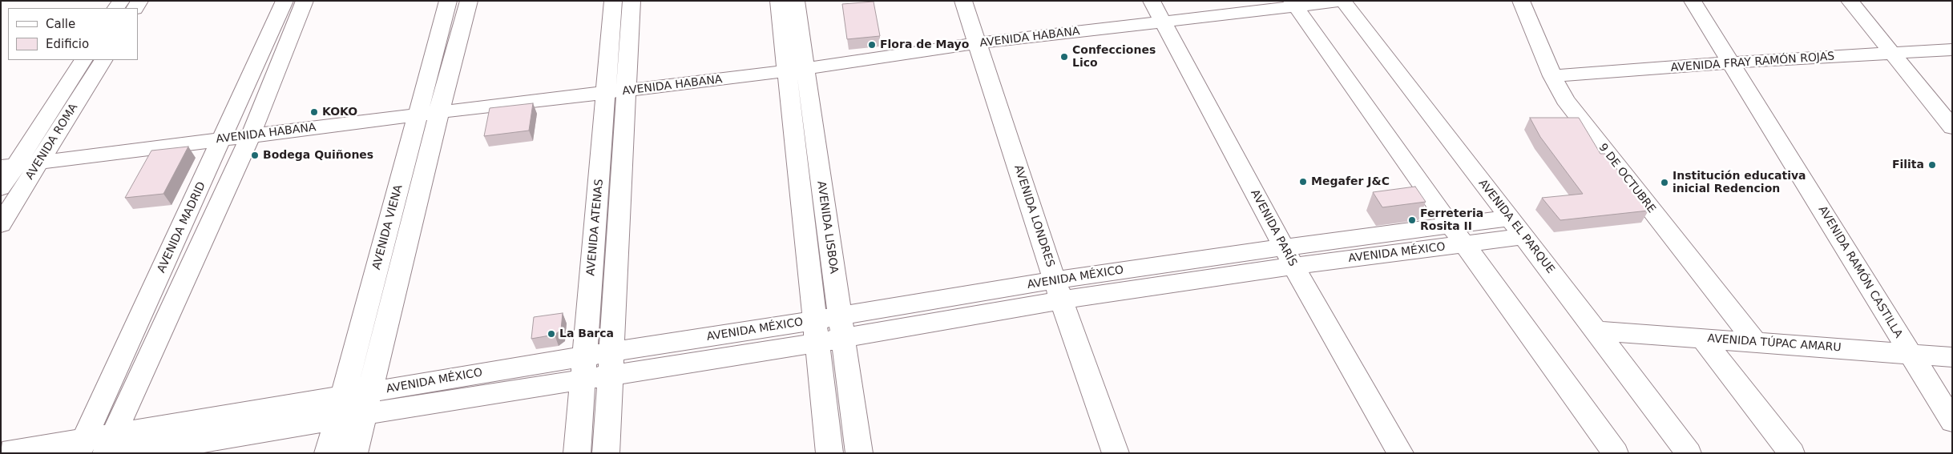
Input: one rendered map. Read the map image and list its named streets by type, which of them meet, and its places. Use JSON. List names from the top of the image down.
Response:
{
  "streets": {
    "street": [
      "AVENIDA HABANA",
      "AVENIDA FRAY RAMÓN ROJAS",
      "AVENIDA ROMA",
      "9 DE OCTUBRE",
      "AVENIDA LONDRES",
      "AVENIDA EL PARQUE",
      "AVENIDA MADRID",
      "AVENIDA VIENA",
      "AVENIDA ATENAS",
      "AVENIDA LISBOA",
      "AVENIDA PARÍS",
      "AVENIDA MÉXICO",
      "AVENIDA RAMÓN CASTILLA",
      "AVENIDA TÚPAC AMARU"
    ]
  },
  "crossings": [
    ["AVENIDA HABANA", "AVENIDA ROMA"],
    ["AVENIDA HABANA", "AVENIDA LONDRES"],
    ["AVENIDA HABANA", "AVENIDA EL PARQUE"],
    ["AVENIDA HABANA", "AVENIDA MADRID"],
    ["AVENIDA HABANA", "AVENIDA VIENA"],
    ["AVENIDA HABANA", "AVENIDA ATENAS"],
    ["AVENIDA HABANA", "AVENIDA LISBOA"],
    ["AVENIDA HABANA", "AVENIDA PARÍS"],
    ["AVENIDA FRAY RAMÓN ROJAS", "9 DE OCTUBRE"],
    ["AVENIDA FRAY RAMÓN ROJAS", "AVENIDA RAMÓN CASTILLA"],
    ["9 DE OCTUBRE", "AVENIDA TÚPAC AMARU"],
    ["AVENIDA LONDRES", "AVENIDA MÉXICO"],
    ["AVENIDA EL PARQUE", "AVENIDA MÉXICO"],
    ["AVENIDA EL PARQUE", "AVENIDA TÚPAC AMARU"],
    ["AVENIDA MADRID", "AVENIDA MÉXICO"],
    ["AVENIDA VIENA", "AVENIDA MÉXICO"],
    ["AVENIDA ATENAS", "AVENIDA MÉXICO"],
    ["AVENIDA LISBOA", "AVENIDA MÉXICO"],
    ["AVENIDA PARÍS", "AVENIDA MÉXICO"],
    ["AVENIDA RAMÓN CASTILLA", "AVENIDA TÚPAC AMARU"]
  ],
  "places": [
    "Flora de Mayo",
    "Confecciones Lico",
    "KOKO",
    "Bodega Quiñones",
    "Filita",
    "Megafer J&C",
    "Institución educativa inicial Redencion",
    "Ferreteria Rosita II",
    "La Barca"
  ],
  "legend": ["Calle", "Edificio"]
}
